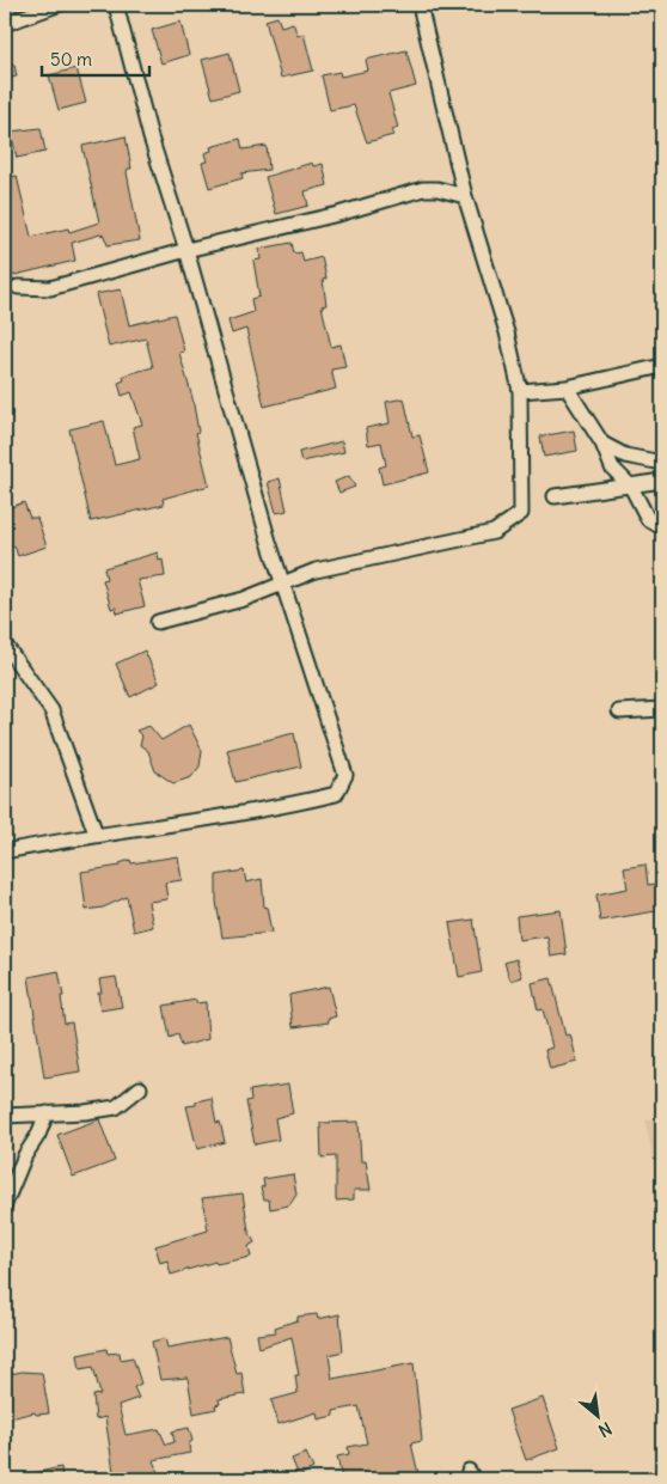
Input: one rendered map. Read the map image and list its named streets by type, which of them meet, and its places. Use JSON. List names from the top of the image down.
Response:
{
  "scale_bar": "50 m",
  "north": "bottom right"
}
